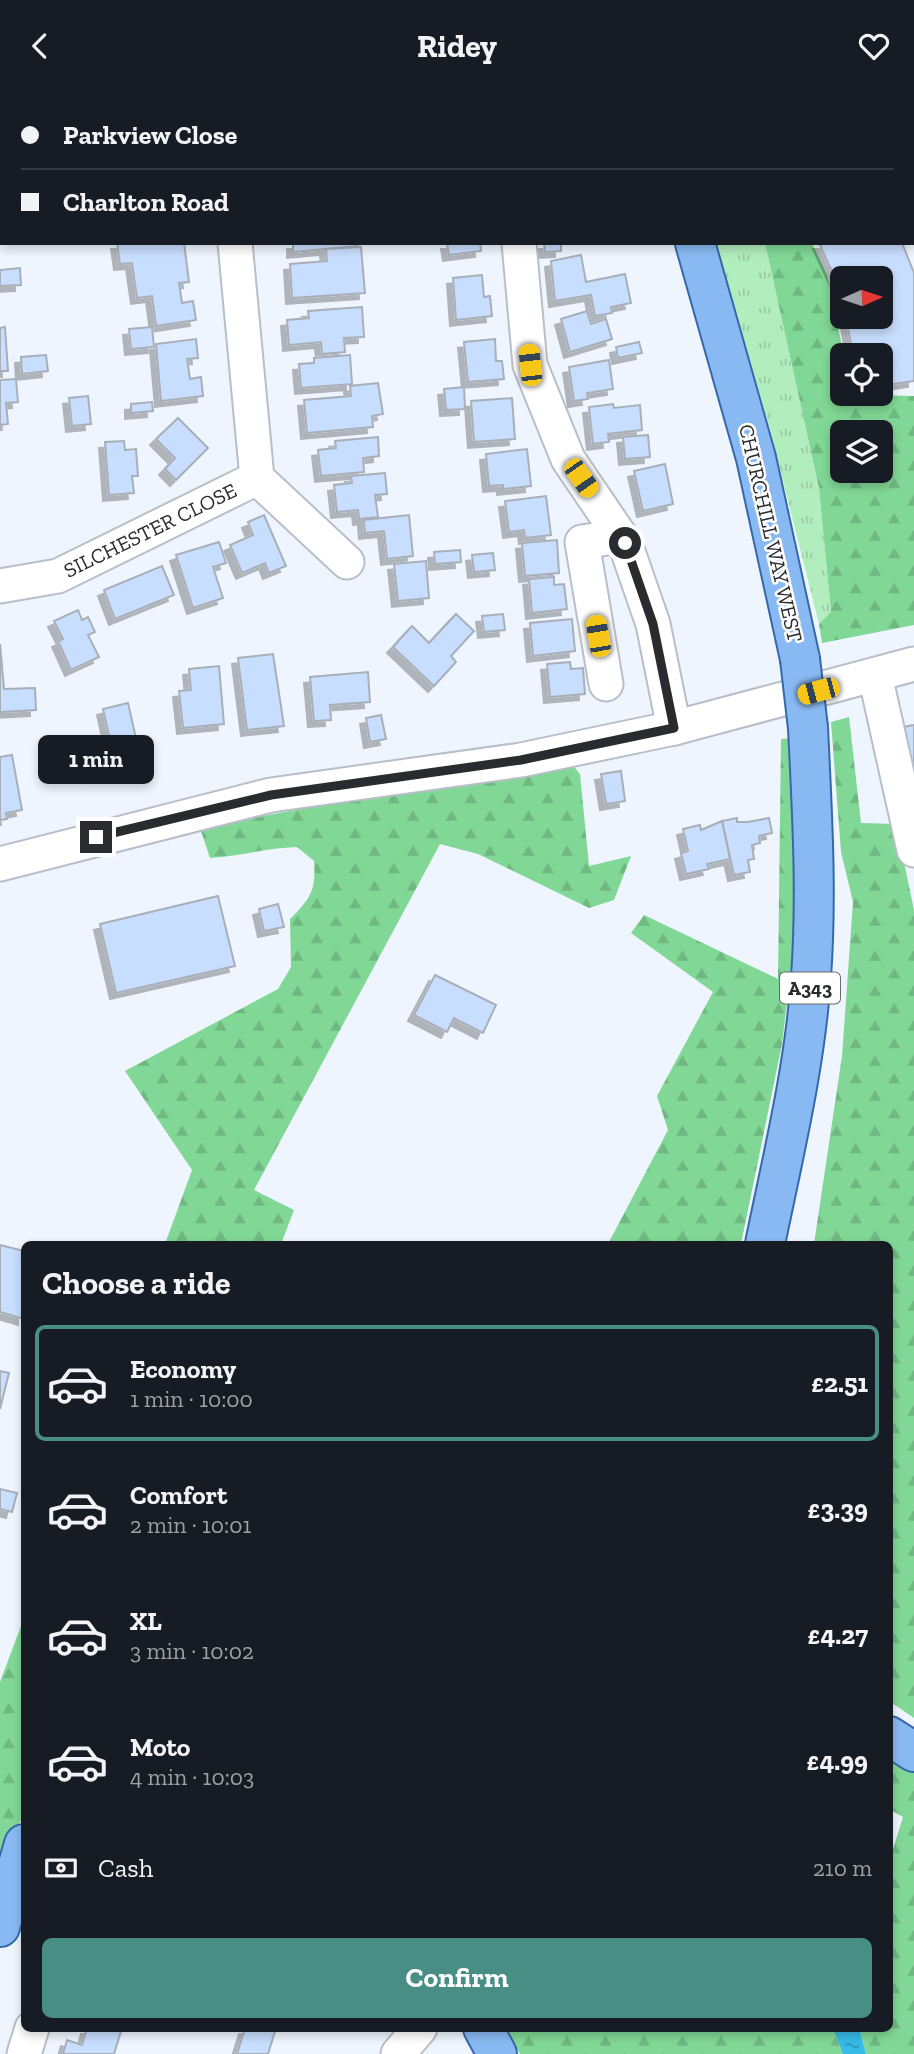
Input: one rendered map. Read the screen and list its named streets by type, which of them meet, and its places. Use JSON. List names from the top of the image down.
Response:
{
  "streets": {
    "main road": ["CHURCHILL WAY WEST", "A343"],
    "street": ["SILCHESTER CLOSE"]
  },
  "north": "right",
  "page": {
    "header": "Ridey",
    "banner": ["Parkview Close", "Charlton Road"],
    "bubble": "1 min",
    "heading": "Choose a ride",
    "list": [
      {
        "name": "Economy",
        "note": "1 min · 10:00",
        "value": "£2.51"
      },
      {
        "name": "Comfort",
        "note": "2 min · 10:01",
        "value": "£3.39"
      },
      {
        "name": "XL",
        "note": "3 min · 10:02",
        "value": "£4.27"
      },
      {
        "name": "Moto",
        "note": "4 min · 10:03",
        "value": "£4.99"
      }
    ],
    "pay": ["Cash", "210 m"],
    "buttons": "Confirm"
  }
}
